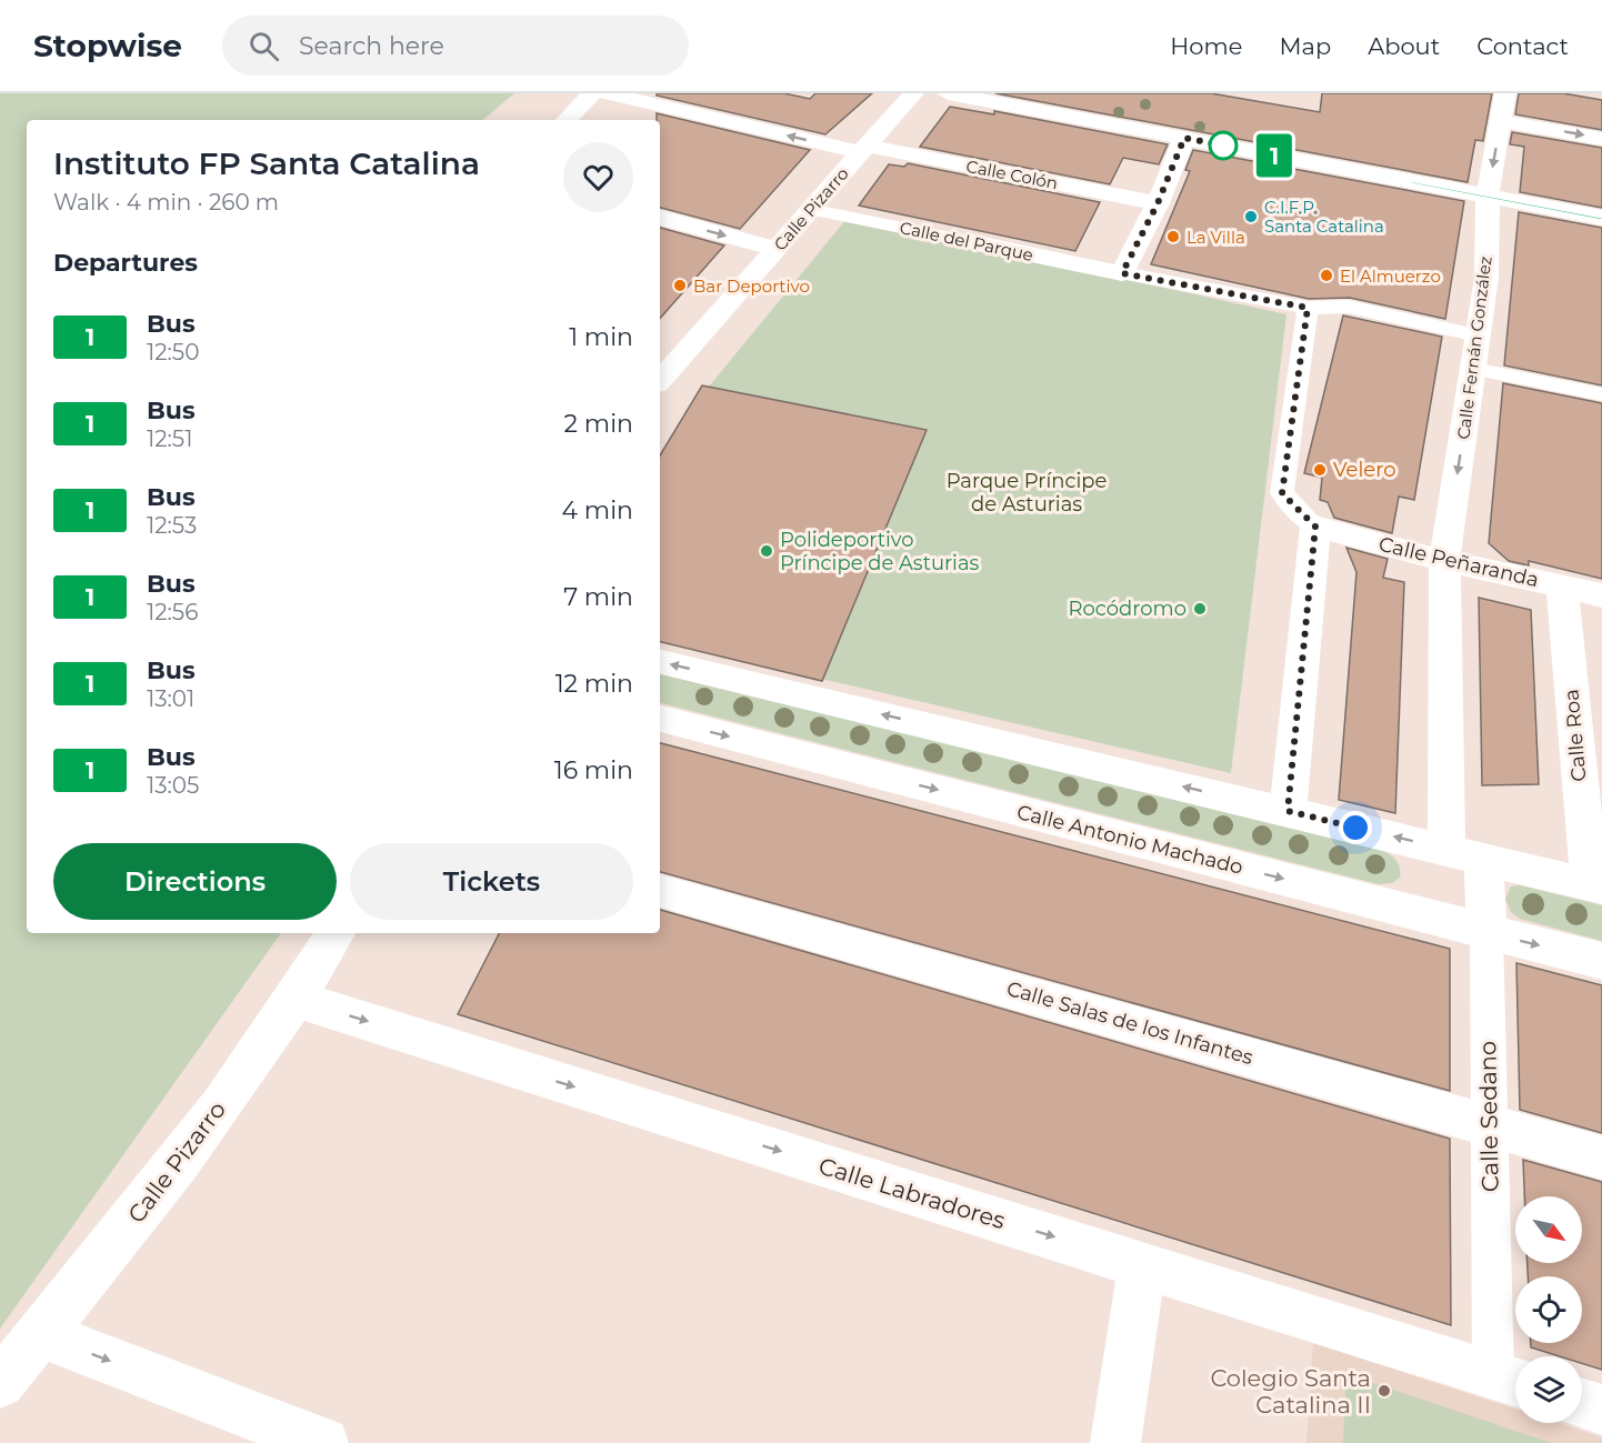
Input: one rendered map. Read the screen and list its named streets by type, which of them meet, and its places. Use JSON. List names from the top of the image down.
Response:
{
  "streets": {
    "street": [
      "Calle Colón",
      "Calle Pizarro",
      "Calle del Parque",
      "Calle Fernán González",
      "Calle Peñaranda",
      "Calle Roa",
      "Calle Antonio Machado",
      "Calle Salas de los Infantes",
      "Calle Sedano",
      "Calle Labradores"
    ]
  },
  "crossings": [
    ["Calle Colón", "Calle Pizarro"],
    ["Calle Pizarro", "Calle del Parque"],
    ["Calle Pizarro", "Calle Labradores"],
    ["Calle Fernán González", "Calle Peñaranda"],
    ["Calle Fernán González", "Calle Sedano"],
    ["Calle Peñaranda", "Calle Roa"],
    ["Calle Peñaranda", "Calle Sedano"],
    ["Calle Antonio Machado", "Calle Sedano"],
    ["Calle Salas de los Infantes", "Calle Sedano"],
    ["Calle Sedano", "Calle Labradores"]
  ],
  "one_way": ["Calle Labradores"],
  "parks": ["Parque Príncipe de Asturias"],
  "places": [
    "C.I.F.P. Santa Catalina",
    "La Villa",
    "El Almuerzo",
    "Bar Deportivo",
    "Velero",
    "Polideportivo Príncipe de Asturias",
    "Rocódromo",
    "Colegio Santa Catalina II"
  ],
  "lines": ["bus line 1"],
  "north": "bottom right",
  "page": {
    "header": "Stopwise",
    "search": "Search here",
    "nav": [
      "Home",
      "Map",
      "About",
      "Contact"
    ],
    "on_map": "1",
    "heading": [
      ["Instituto FP Santa Catalina", "Walk · 4 min · 260 m"],
      "Departures"
    ],
    "list": [
      {
        "mark": "1",
        "name": "Bus",
        "note": "12:50",
        "value": "1 min"
      },
      {
        "mark": "1",
        "name": "Bus",
        "note": "12:51",
        "value": "2 min"
      },
      {
        "mark": "1",
        "name": "Bus",
        "note": "12:53",
        "value": "4 min"
      },
      {
        "mark": "1",
        "name": "Bus",
        "note": "12:56",
        "value": "7 min"
      },
      {
        "mark": "1",
        "name": "Bus",
        "note": "13:01",
        "value": "12 min"
      },
      {
        "mark": "1",
        "name": "Bus",
        "note": "13:05",
        "value": "16 min"
      }
    ],
    "buttons": ["Directions", "Tickets"]
  }
}
